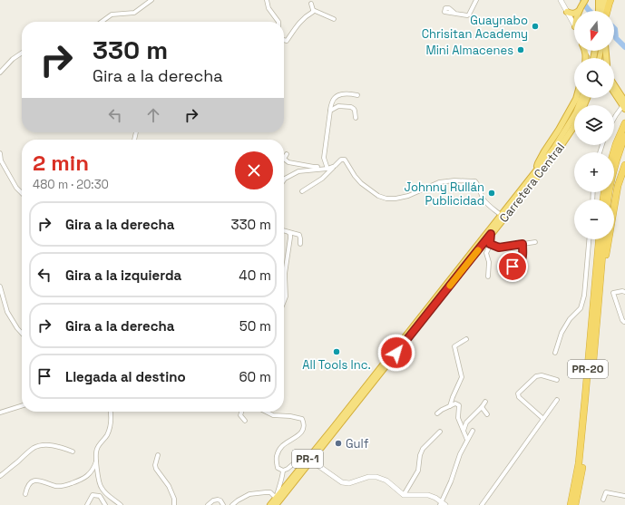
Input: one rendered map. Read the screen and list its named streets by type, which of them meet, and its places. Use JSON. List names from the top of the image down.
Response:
{
  "streets": {
    "highway": ["Carretera Central", "PR-20", "PR-1"]
  },
  "places": [
    "Guaynabo Chrisitan Academy",
    "Mini Almacenes",
    "Johnny Rullán Publicidad",
    "All Tools Inc.",
    "Gulf"
  ],
  "north": "bottom",
  "page": {
    "map_buttons": ["+", "−"],
    "turn": ["330 m", "Gira a la derecha"],
    "heading": ["2 min", "480 m · 20:30"],
    "list": [
      {
        "name": "Gira a la derecha",
        "value": "330 m"
      },
      {
        "name": "Gira a la izquierda",
        "value": "40 m"
      },
      {
        "name": "Gira a la derecha",
        "value": "50 m"
      },
      {
        "name": "Llegada al destino",
        "value": "60 m"
      }
    ]
  }
}
